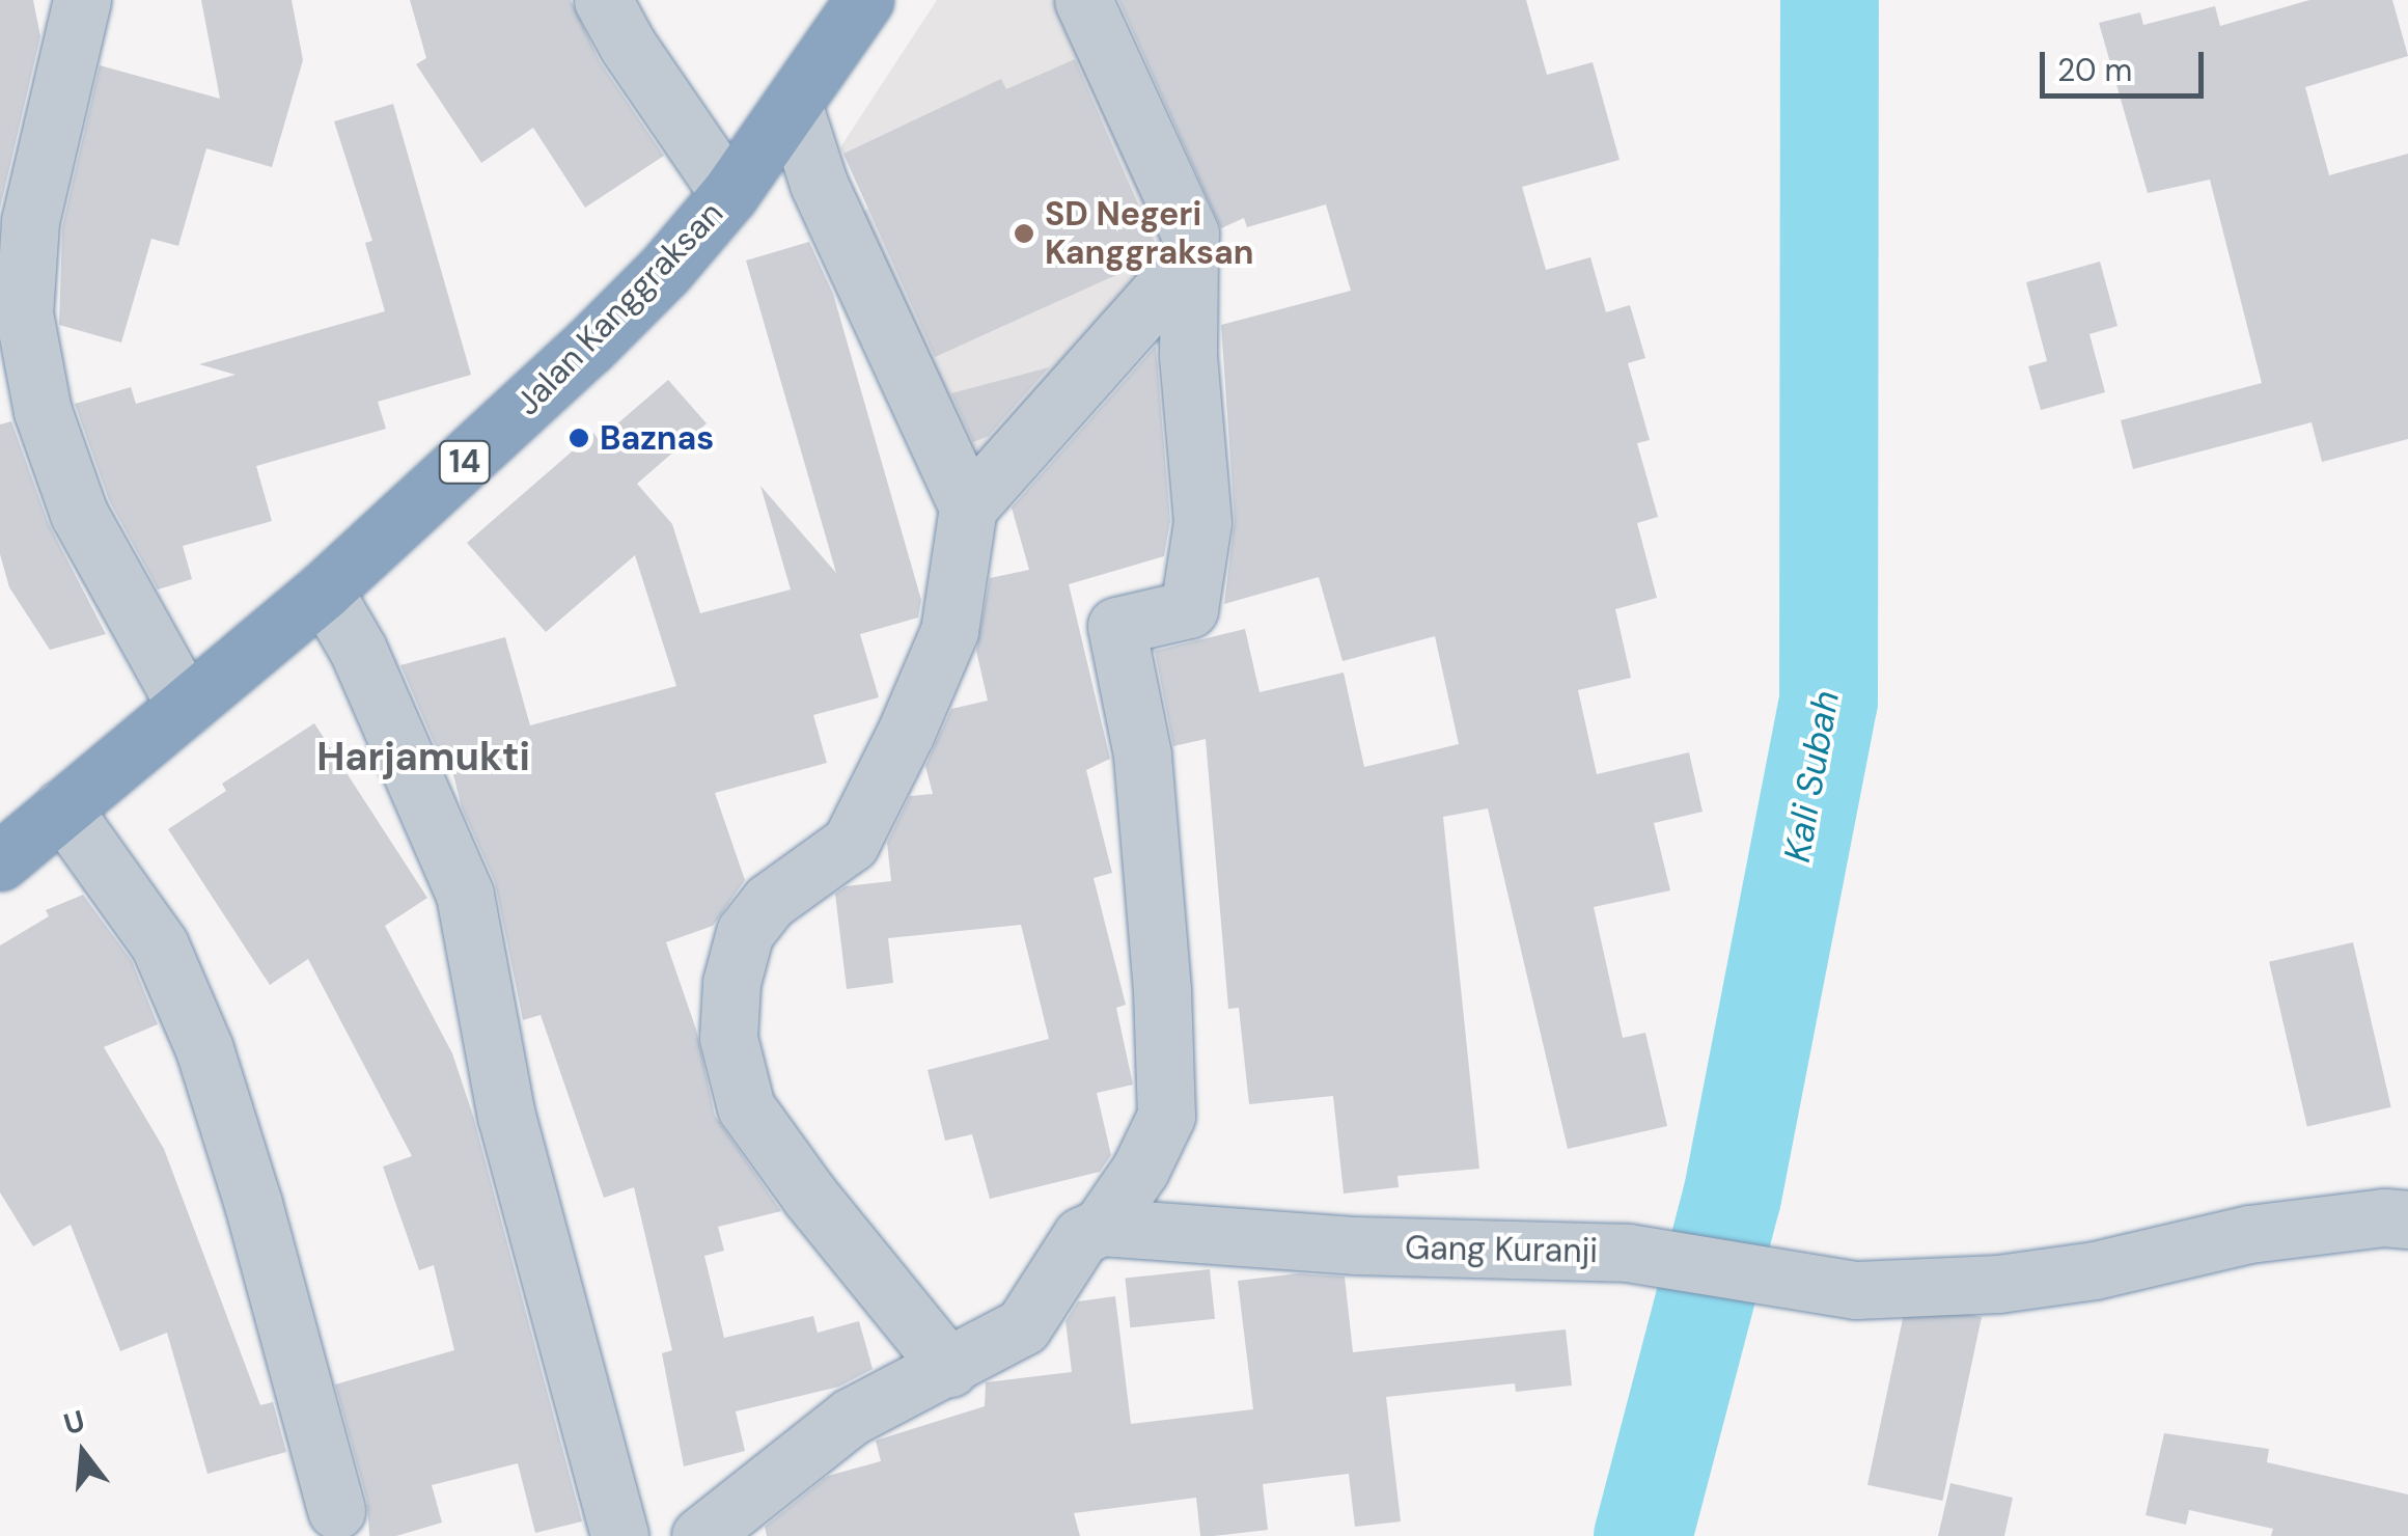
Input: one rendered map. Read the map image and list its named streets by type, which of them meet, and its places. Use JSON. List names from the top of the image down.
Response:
{
  "streets": {
    "highway": ["Jalan Kanggraksan", "14"],
    "street": ["Gang Kuranji"]
  },
  "districts": ["Harjamukti"],
  "water": ["Kali Subah"],
  "places": ["SD Negeri Kanggraksan", "Baznas"],
  "scale_bar": "20 m",
  "north": "top"
}
